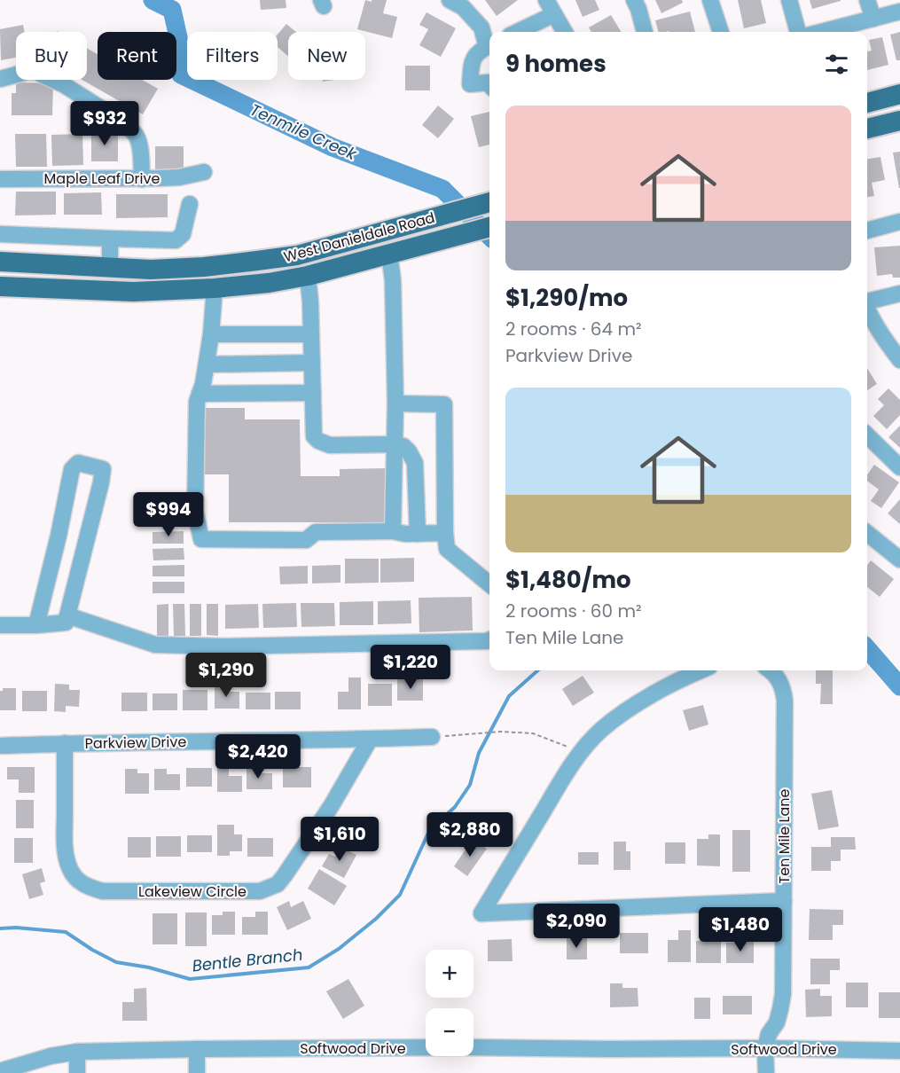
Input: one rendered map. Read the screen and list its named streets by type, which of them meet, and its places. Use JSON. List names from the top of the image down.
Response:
{
  "streets": {
    "main road": ["West Danieldale Road"],
    "street": [
      "Maple Leaf Drive",
      "Parkview Drive",
      "Ten Mile Lane",
      "Lakeview Circle",
      "Softwood Drive"
    ]
  },
  "crossings": [
    ["Parkview Drive", "Lakeview Circle"],
    ["Ten Mile Lane", "Softwood Drive"]
  ],
  "water": ["Tenmile Creek", "Bentle Branch"],
  "page": {
    "chip": [
      "Buy",
      "Rent",
      "Filters",
      "New"
    ],
    "heading": "9 homes",
    "list": [
      {
        "name": "$1,290/mo",
        "note": "2 rooms · 64 m² · Parkview Drive"
      },
      {
        "name": "$1,480/mo",
        "note": "2 rooms · 60 m² · Ten Mile Lane"
      }
    ],
    "price": [
      "$932",
      "$994",
      "$1,220",
      "$1,290",
      "$2,420",
      "$2,880",
      "$1,610",
      "$2,090",
      "$1,480"
    ],
    "map_buttons": ["+", "−"]
  }
}
